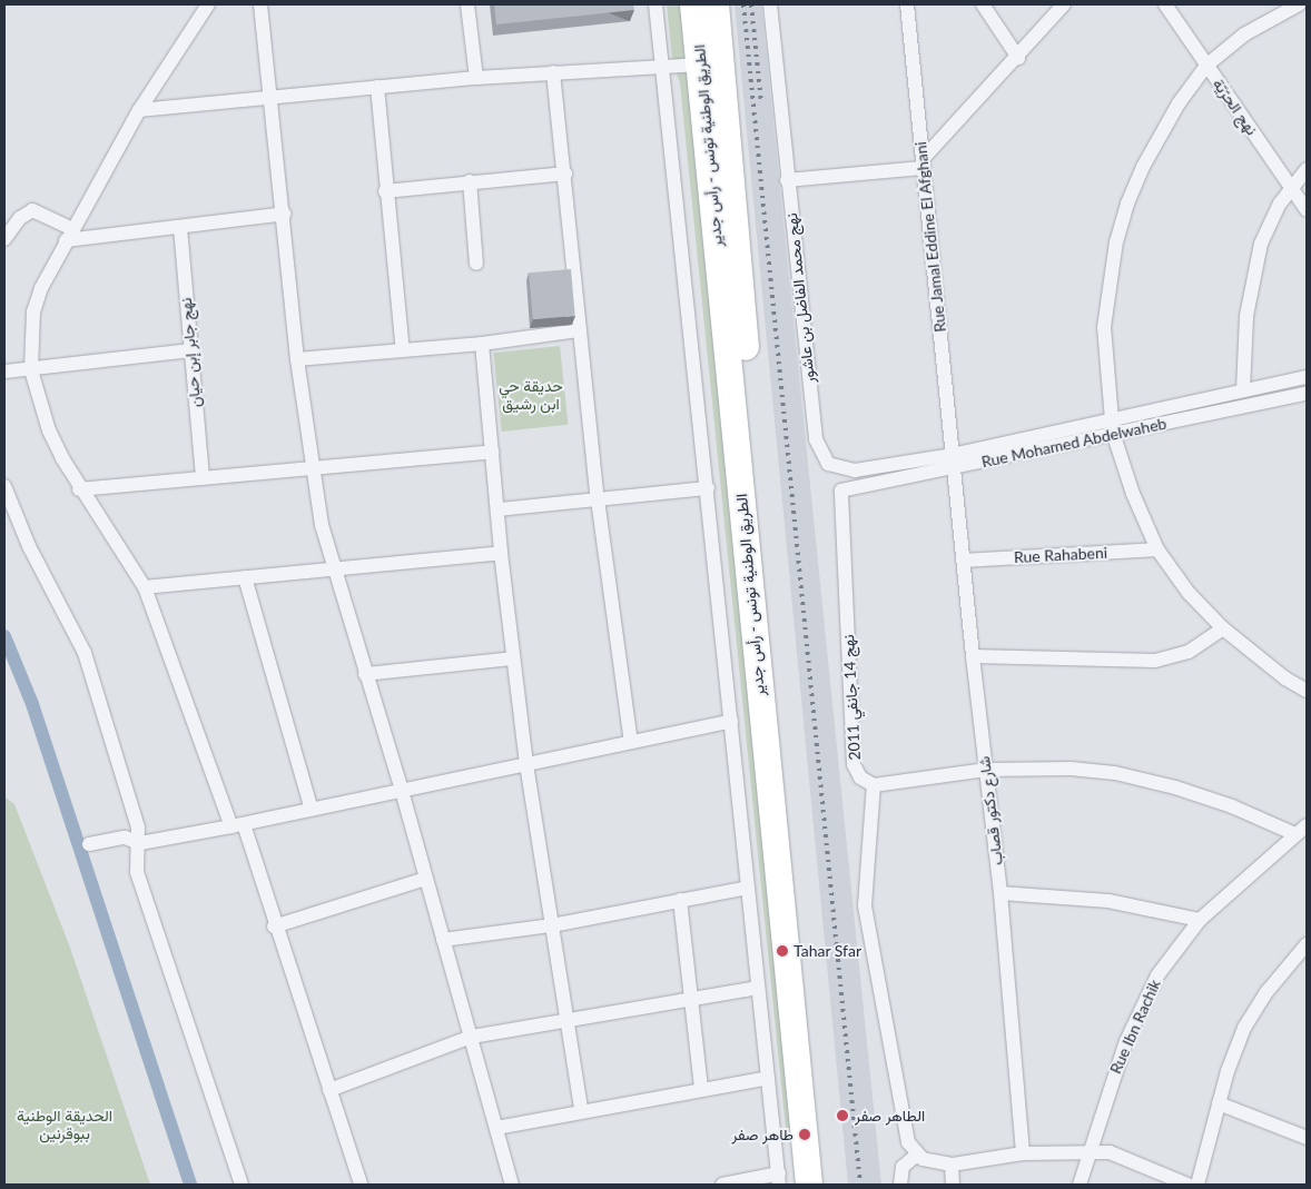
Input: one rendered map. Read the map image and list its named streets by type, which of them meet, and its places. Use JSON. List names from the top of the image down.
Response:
{
  "streets": {
    "highway": ["الطريق الوطنية تونس - رأس جدير"],
    "street": [
      "نهج الحرّيّة",
      "Rue Jamal Eddine El Afghani",
      "نهج محمد الفاضل بن عاشور",
      "نهج جابر إبن حيان",
      "Rue Mohamed Abdelwaheb",
      "Rue Rahabeni",
      "نهج 14 جانفي 2011",
      "شارع دكتور قصاب",
      "Rue Ibn Rachik"
    ]
  },
  "crossings": [
    ["Rue Jamal Eddine El Afghani", "نهج محمد الفاضل بن عاشور"],
    ["Rue Jamal Eddine El Afghani", "Rue Mohamed Abdelwaheb"],
    ["Rue Jamal Eddine El Afghani", "شارع دكتور قصاب"],
    ["نهج محمد الفاضل بن عاشور", "Rue Mohamed Abdelwaheb"],
    ["نهج محمد الفاضل بن عاشور", "شارع دكتور قصاب"],
    ["Rue Mohamed Abdelwaheb", "نهج 14 جانفي 2011"],
    ["Rue Mohamed Abdelwaheb", "شارع دكتور قصاب"],
    ["Rue Rahabeni", "شارع دكتور قصاب"]
  ],
  "parks": ["حديقة حي ابن رشيق", "الحديقة الوطنية ببوقرنين"],
  "places": ["Tahar Sfar", "الطاهر صفر", "طاهر صفر"]
}
